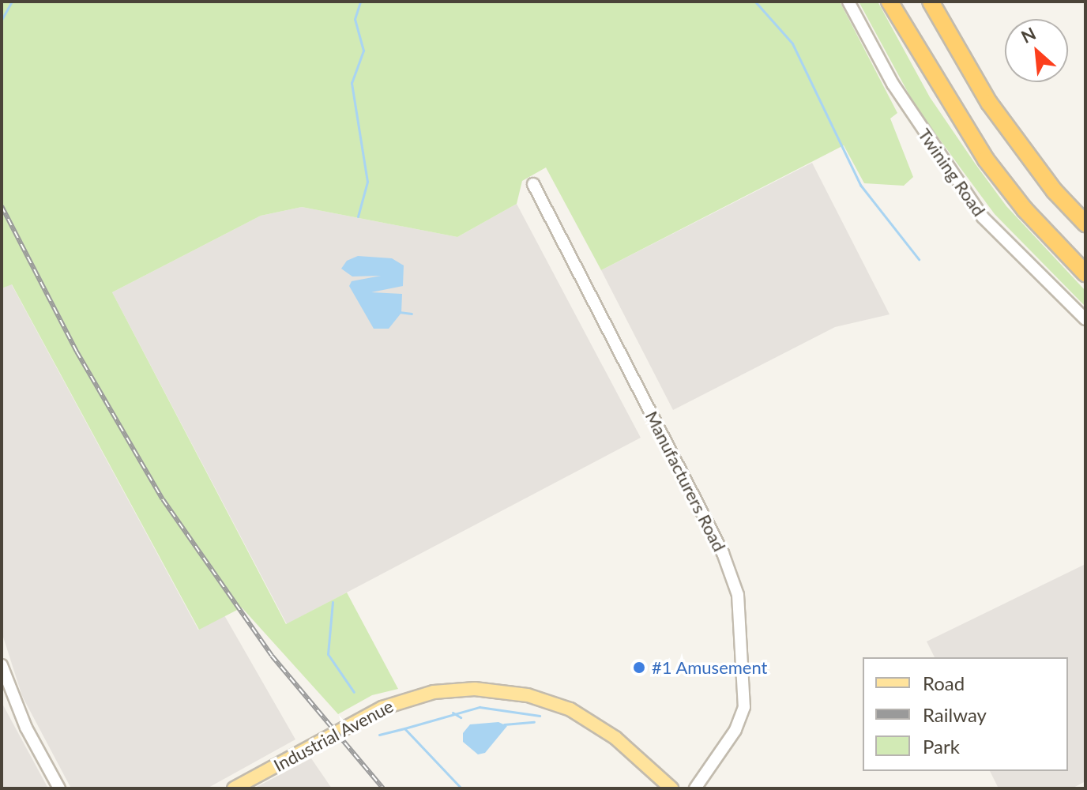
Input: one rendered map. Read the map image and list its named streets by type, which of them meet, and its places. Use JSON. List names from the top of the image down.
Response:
{
  "streets": {
    "main road": ["Industrial Avenue"],
    "street": ["Twining Road", "Manufacturers Road"]
  },
  "places": ["#1 Amusement"],
  "legend": ["Road", "Railway", "Park"],
  "north": "top left"
}
